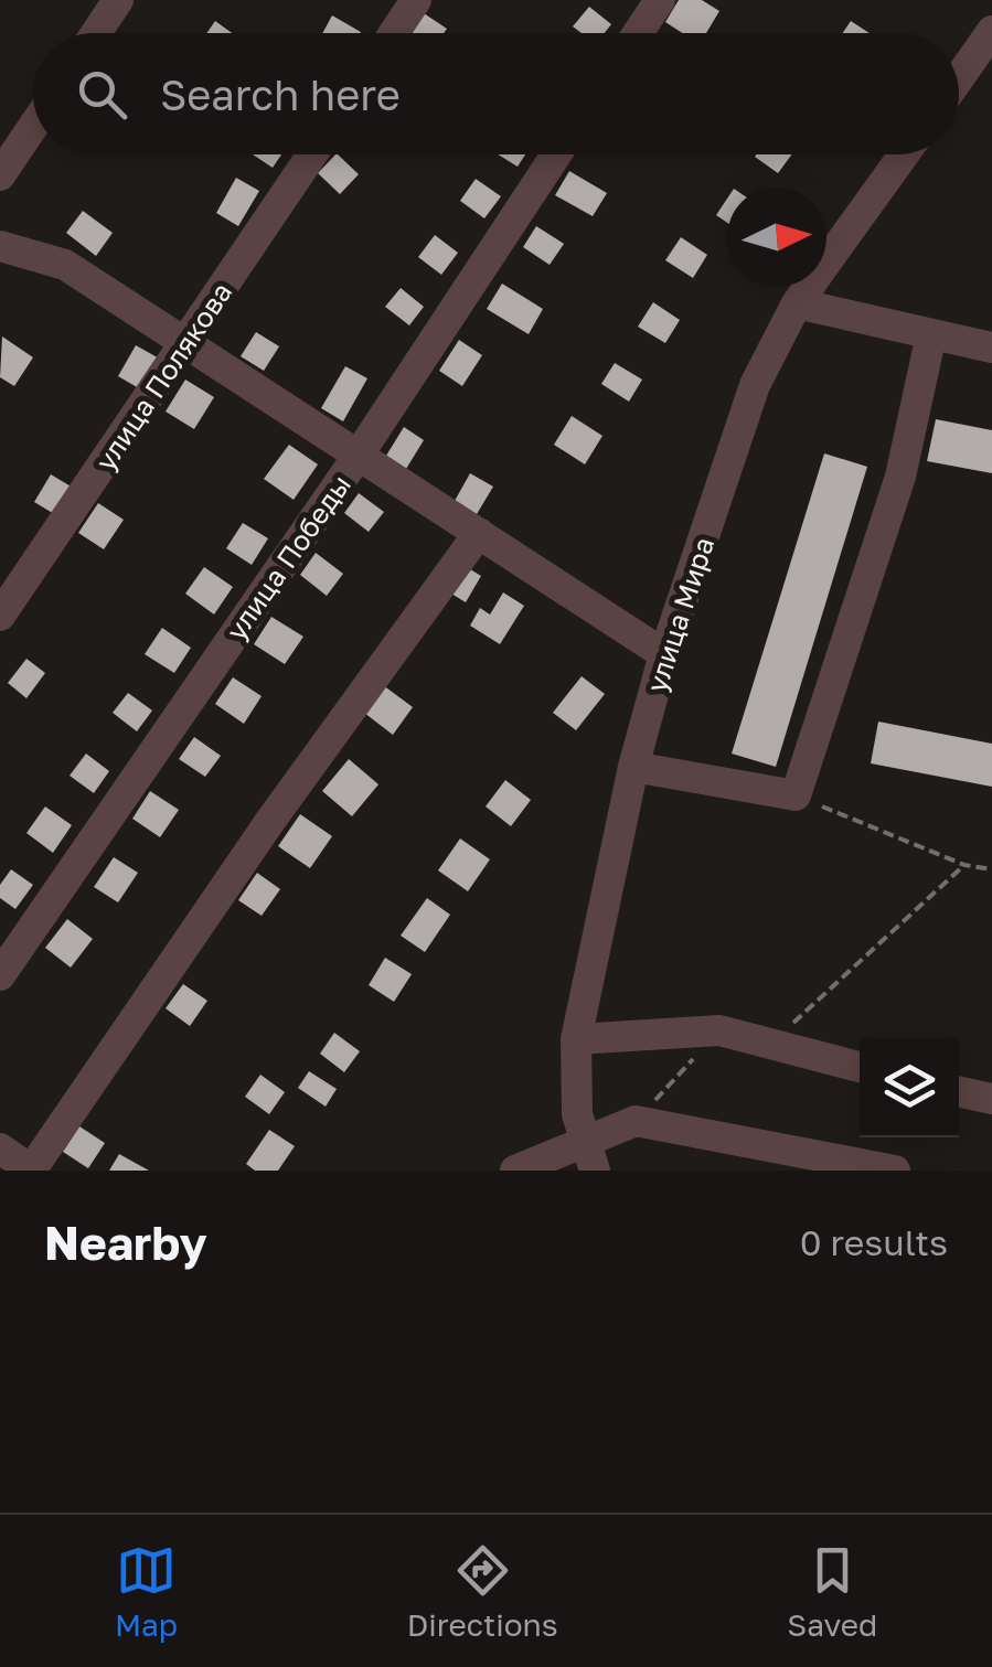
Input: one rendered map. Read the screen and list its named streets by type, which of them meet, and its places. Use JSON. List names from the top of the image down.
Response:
{
  "streets": {
    "street": ["улица Полякова", "улица Победы", "улица Мира"]
  },
  "north": "right",
  "page": {
    "search": "Search here",
    "heading": ["Nearby", "0 results"],
    "nav": ["Map", "Directions", "Saved"]
  }
}
